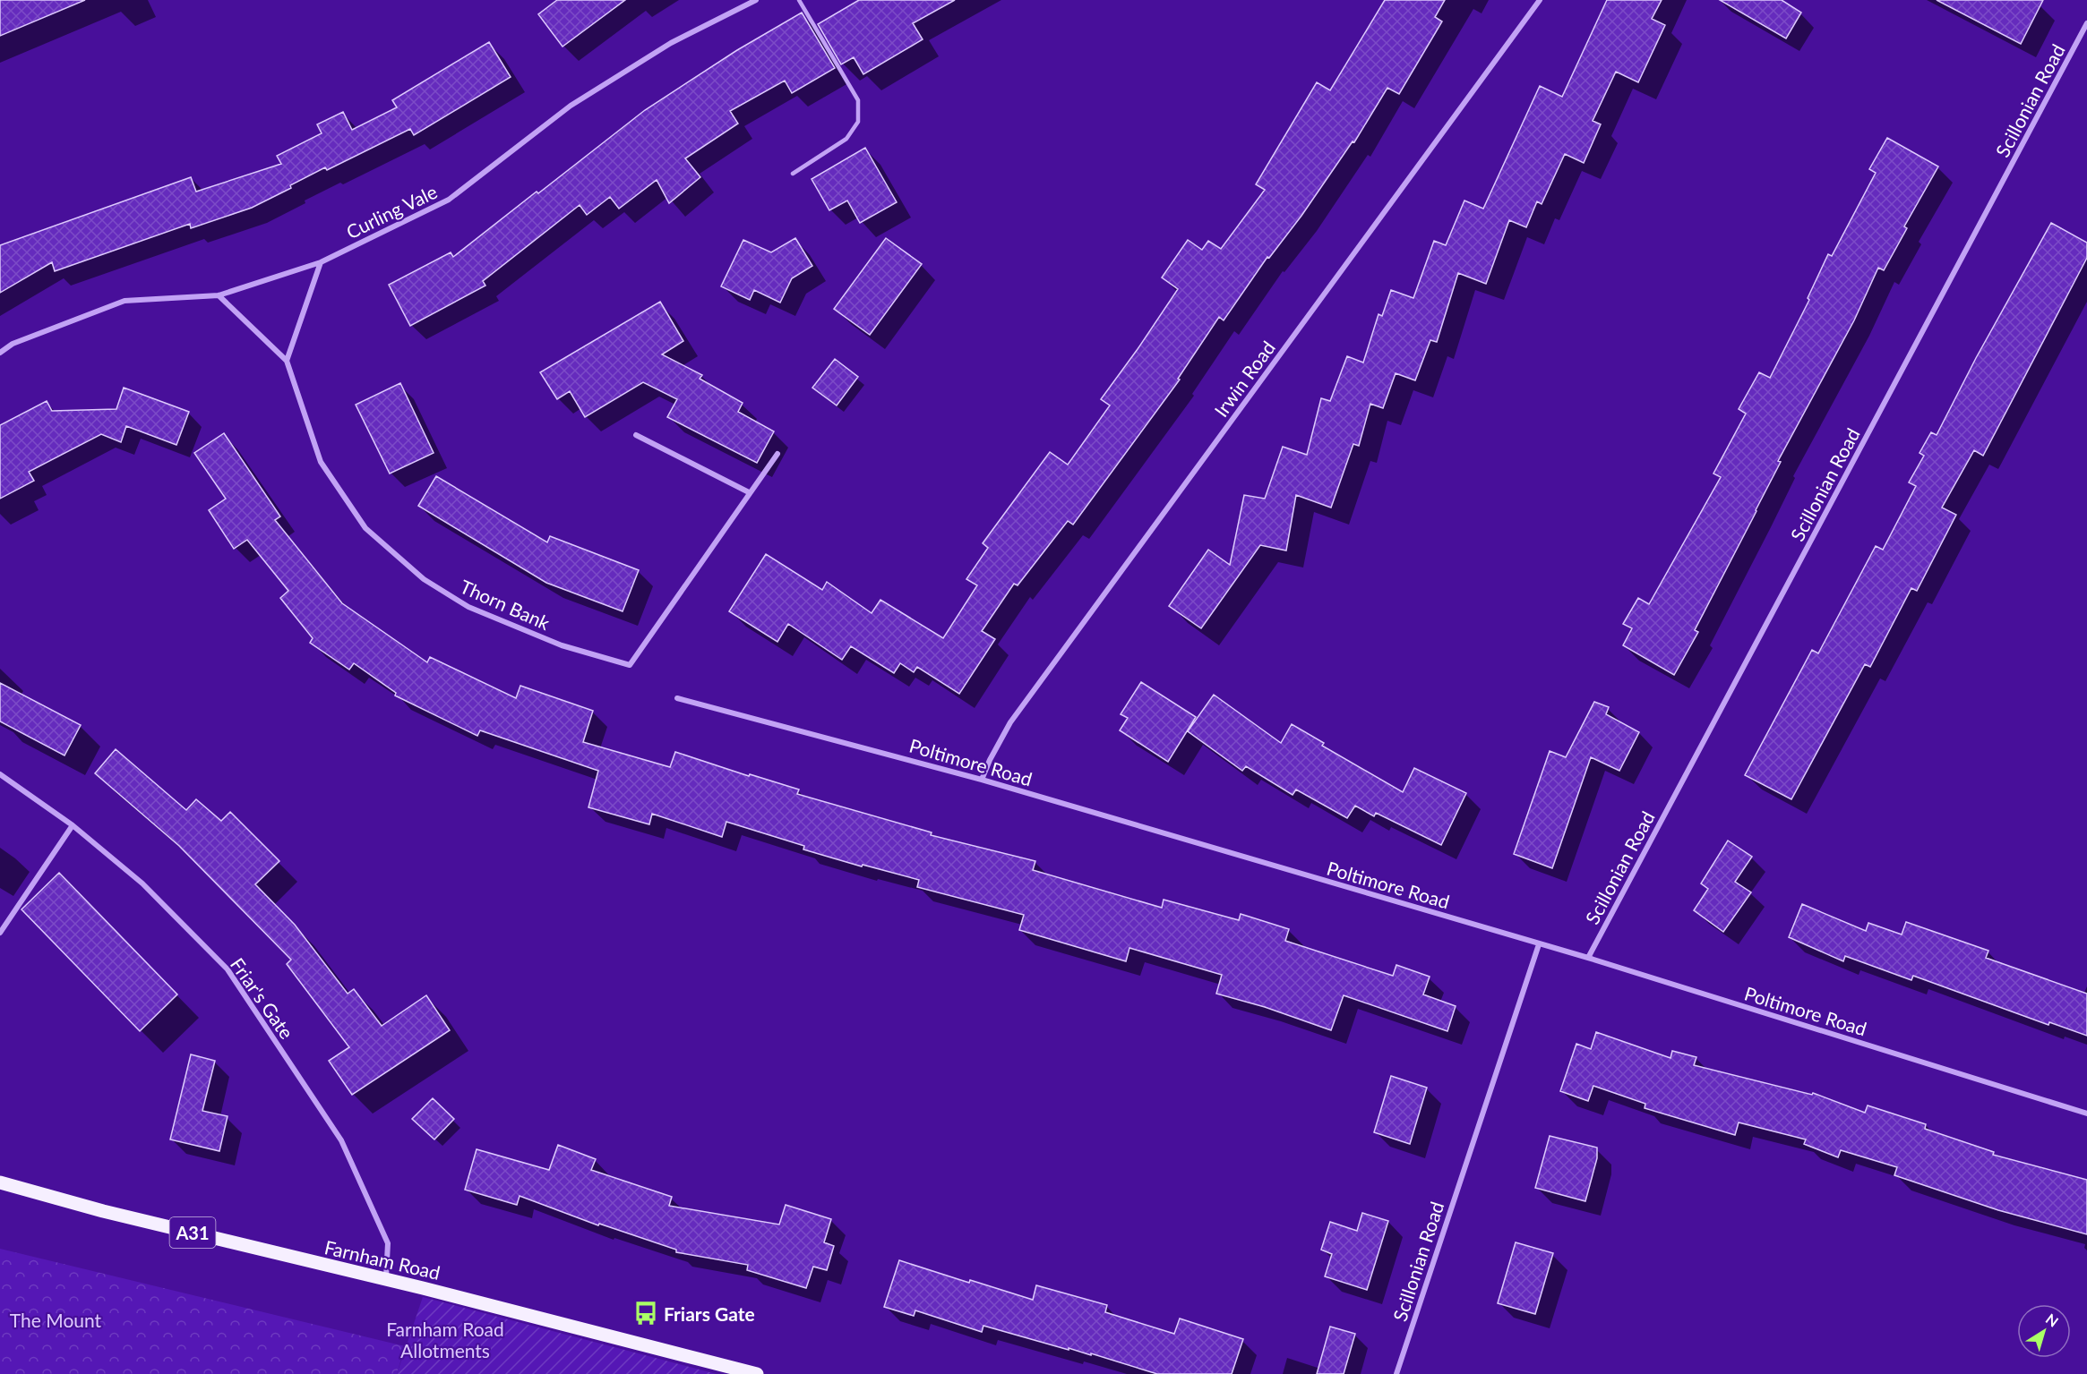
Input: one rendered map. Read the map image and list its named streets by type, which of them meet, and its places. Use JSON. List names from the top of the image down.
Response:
{
  "streets": {
    "main road": ["A31", "Farnham Road"],
    "street": [
      "Scillonian Road",
      "Curling Vale",
      "Irwin Road",
      "Thorn Bank",
      "Poltimore Road",
      "Friar's Gate"
    ]
  },
  "crossings": [
    ["Scillonian Road", "Poltimore Road"],
    ["Curling Vale", "Thorn Bank"],
    ["Irwin Road", "Poltimore Road"],
    ["Friar's Gate", "Farnham Road"]
  ],
  "parks": ["The Mount", "Farnham Road Allotments"],
  "places": {
    "bus stop": ["Friars Gate"]
  },
  "north": "top right"
}
